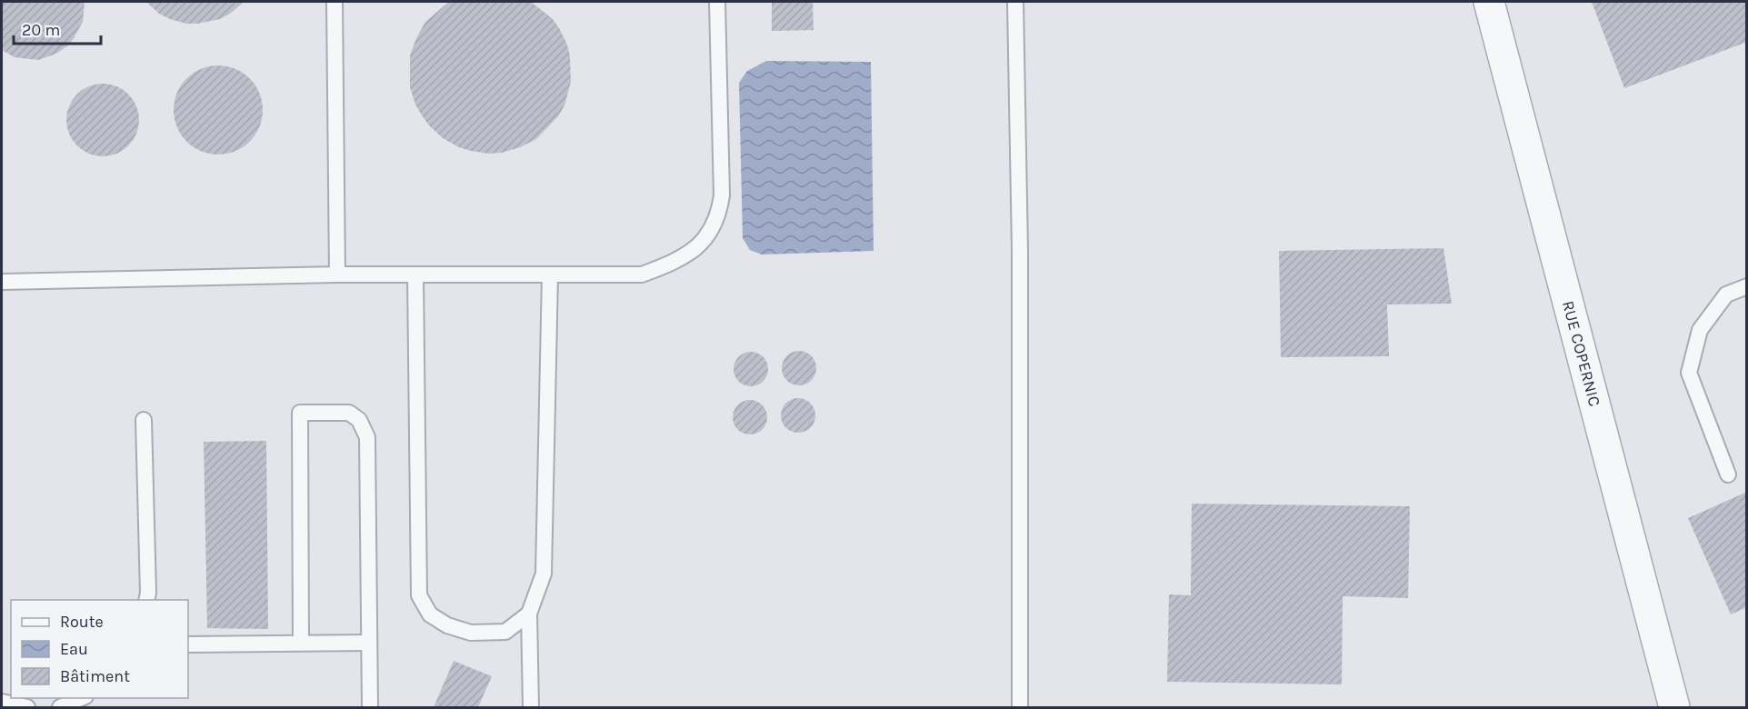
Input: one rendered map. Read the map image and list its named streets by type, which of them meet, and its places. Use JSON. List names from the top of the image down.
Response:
{
  "streets": {
    "street": ["RUE COPERNIC"]
  },
  "legend": ["Route", "Eau", "Bâtiment"],
  "scale_bar": "20 m"
}
